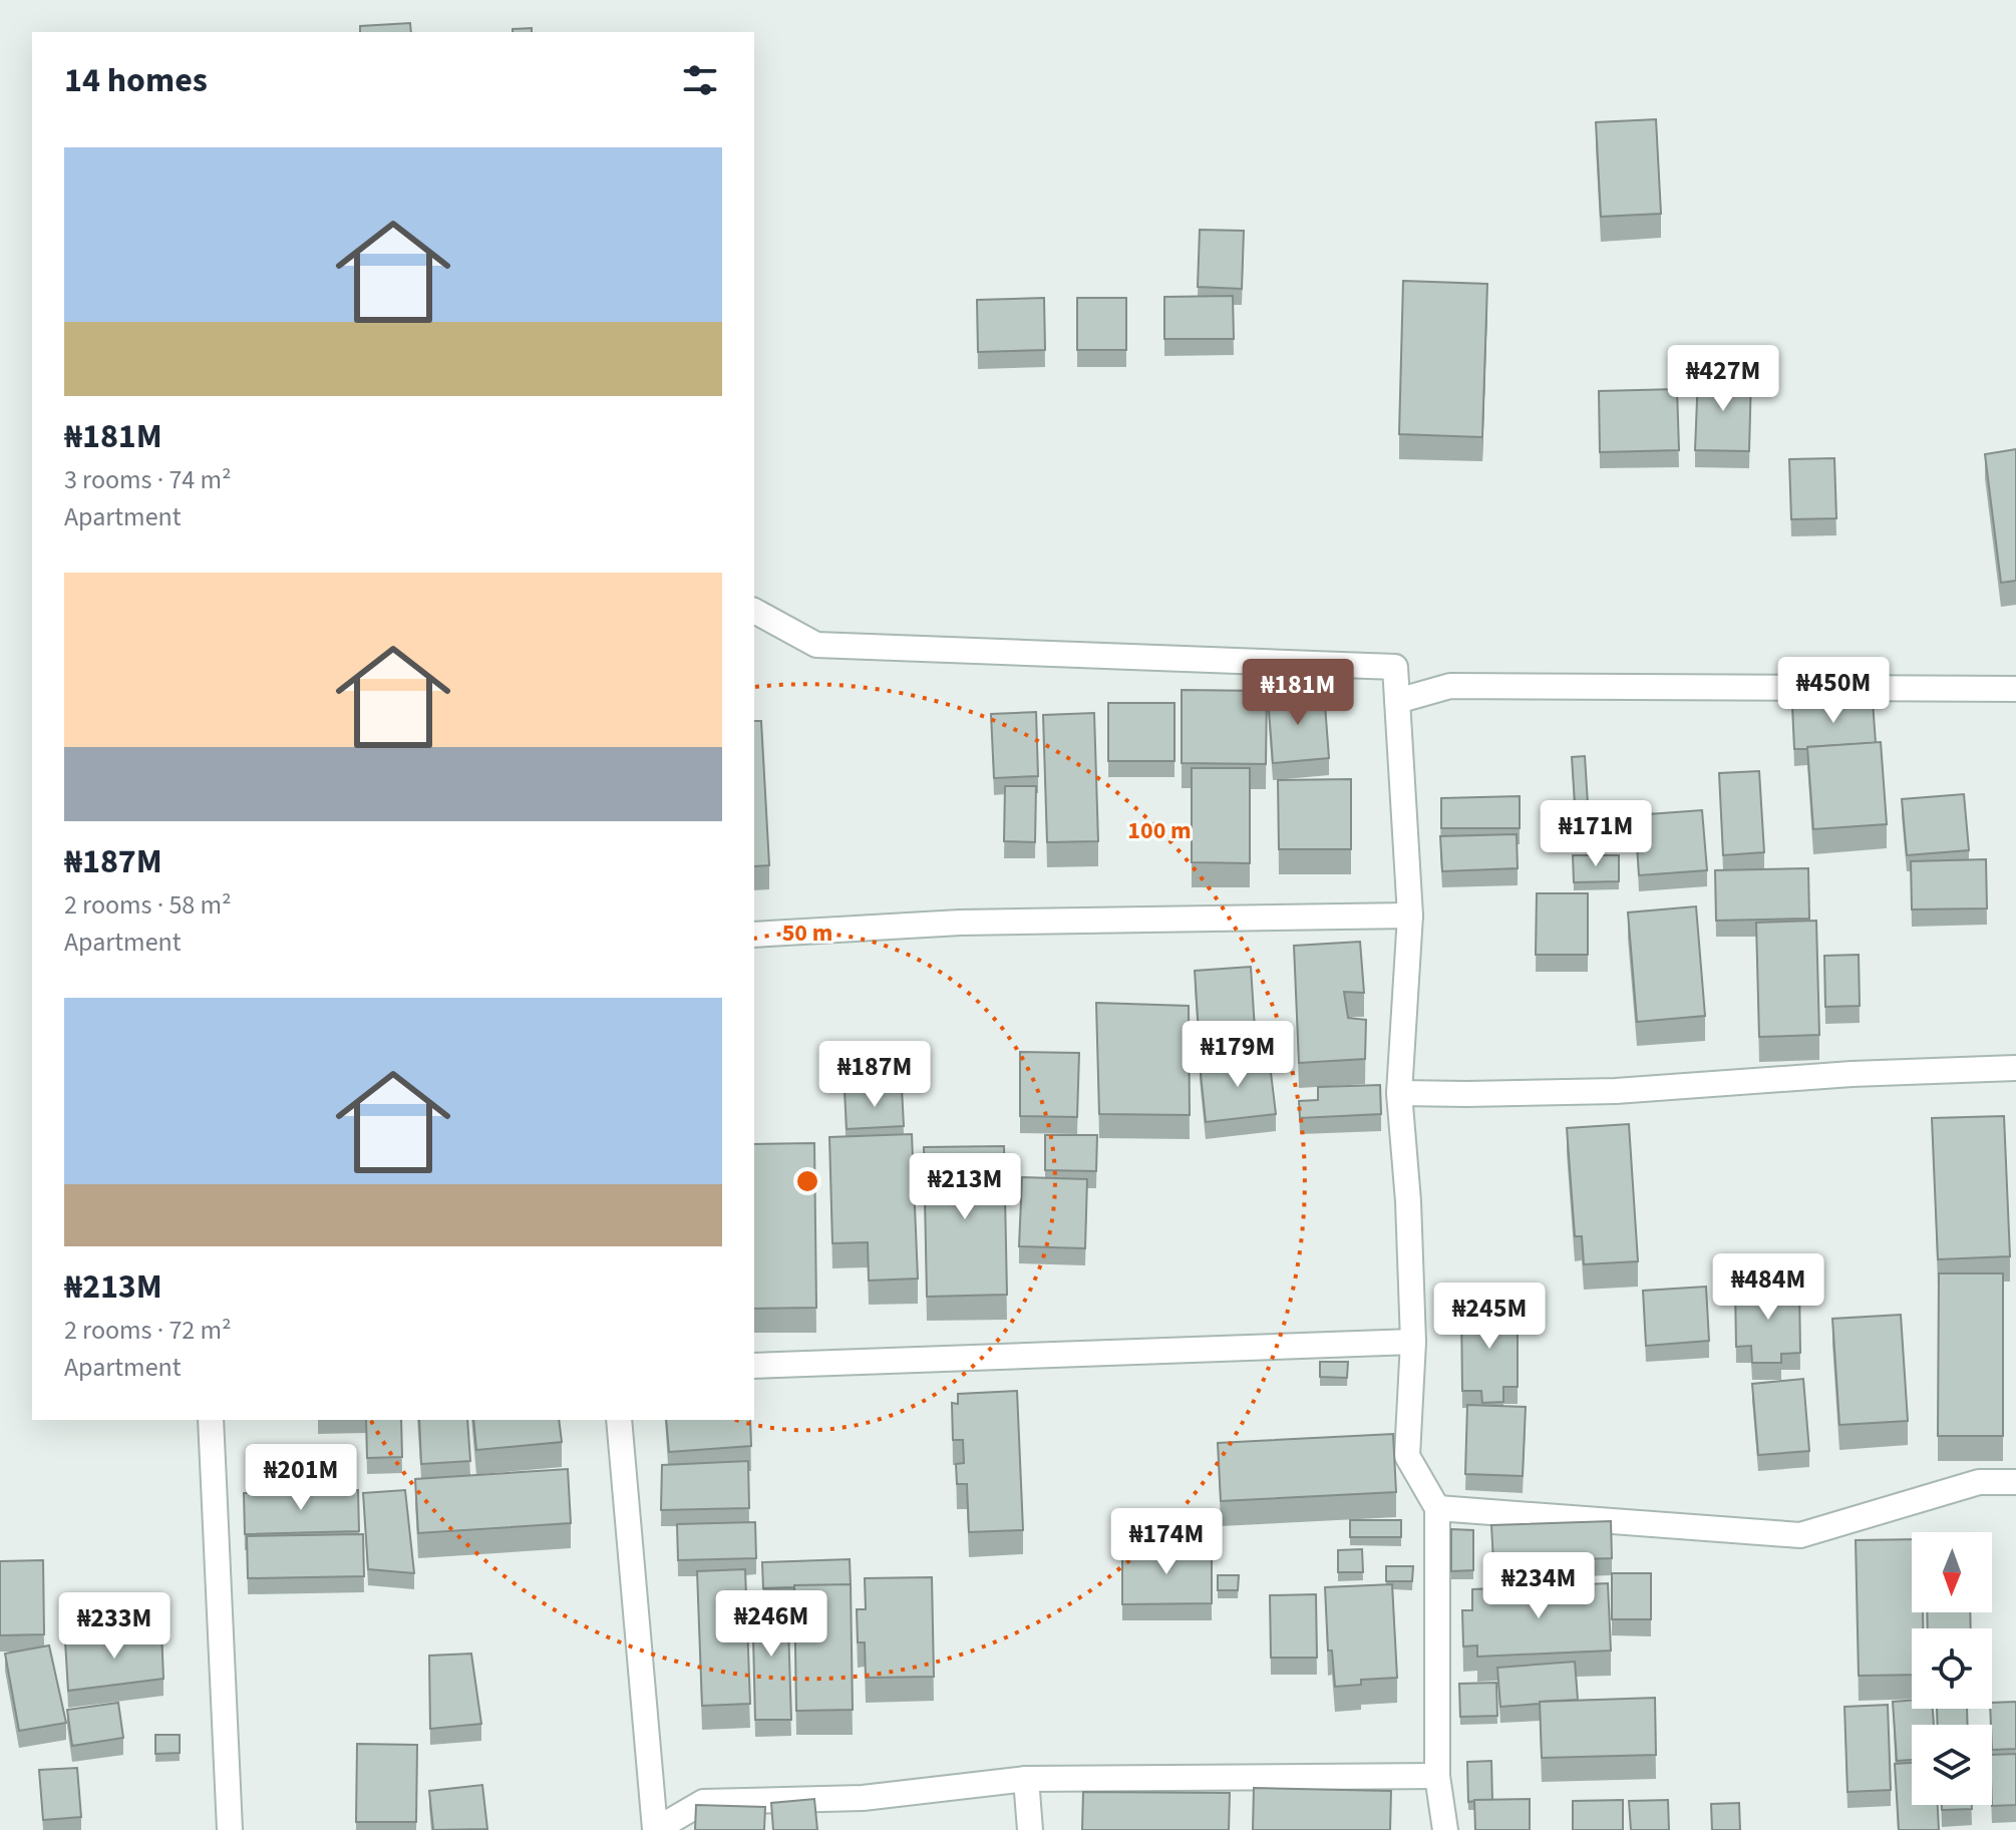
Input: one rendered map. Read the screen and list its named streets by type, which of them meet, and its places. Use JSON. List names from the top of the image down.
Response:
{
  "north": "bottom",
  "page": {
    "heading": "14 homes",
    "list": [
      {
        "name": "₦181M",
        "note": "3 rooms · 74 m² · Apartment"
      },
      {
        "name": "₦187M",
        "note": "2 rooms · 58 m² · Apartment"
      },
      {
        "name": "₦213M",
        "note": "2 rooms · 72 m² · Apartment"
      }
    ],
    "price": [
      "₦427M",
      "₦450M",
      "₦181M",
      "₦171M",
      "₦179M",
      "₦187M",
      "₦213M",
      "₦484M",
      "₦245M",
      "₦201M",
      "₦174M",
      "₦234M",
      "₦246M",
      "₦233M"
    ]
  },
  "rings": ["100 m", "50 m"]
}
